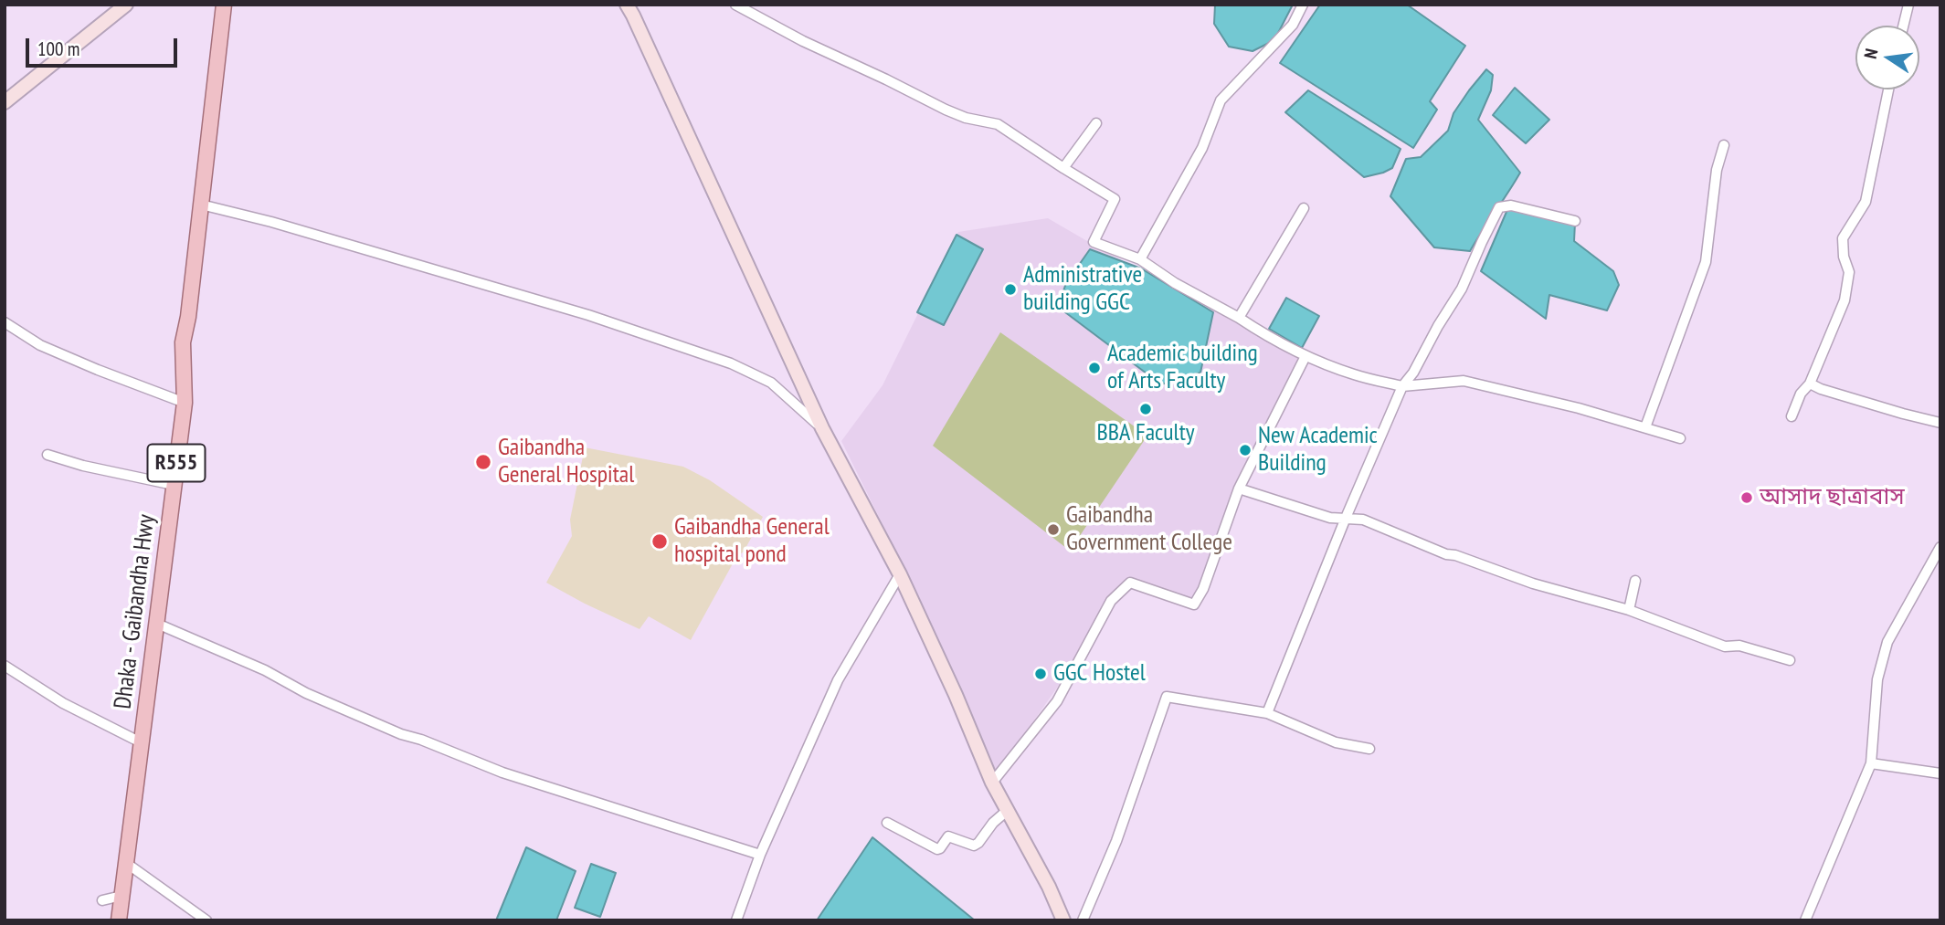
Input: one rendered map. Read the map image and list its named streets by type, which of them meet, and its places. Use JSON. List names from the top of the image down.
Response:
{
  "streets": {
    "main road": ["R555", "Dhaka - Gaibandha Hwy"]
  },
  "places": [
    "Administrative building GGC",
    "Academic building of Arts Faculty",
    "BBA Faculty",
    "New Academic Building",
    "Gaibandha General Hospital",
    "আসাদ ছাত্রাবাস",
    "Gaibandha Government College",
    "Gaibandha General hospital pond",
    "GGC Hostel"
  ],
  "scale_bar": "100 m",
  "north": "left"
}
